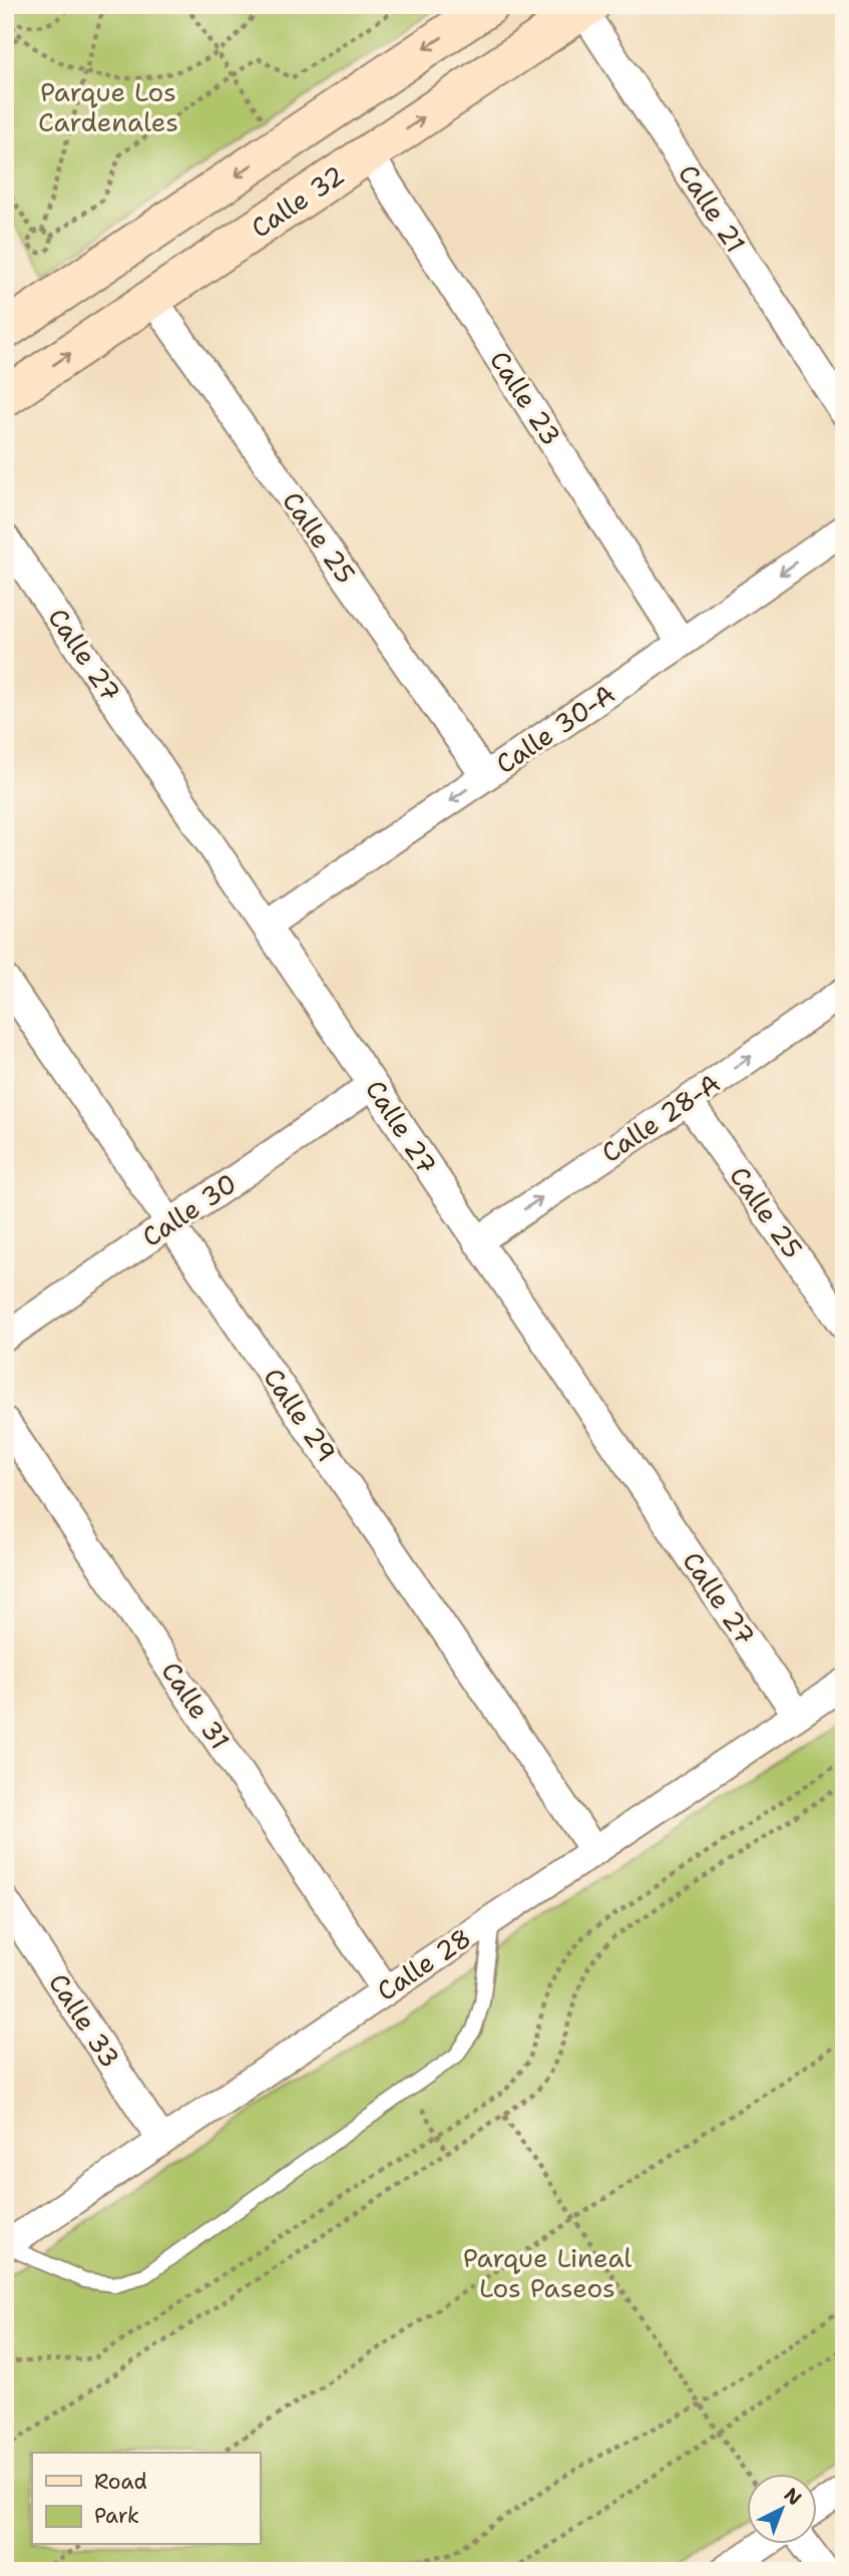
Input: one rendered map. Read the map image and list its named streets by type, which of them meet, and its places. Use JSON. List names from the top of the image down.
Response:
{
  "streets": {
    "street": [
      "Calle 32",
      "Calle 21",
      "Calle 23",
      "Calle 25",
      "Calle 27",
      "Calle 30-A",
      "Calle 28-A",
      "Calle 30",
      "Calle 29",
      "Calle 31",
      "Calle 28",
      "Calle 33"
    ]
  },
  "crossings": [
    ["Calle 32", "Calle 21"],
    ["Calle 32", "Calle 23"],
    ["Calle 32", "Calle 25"],
    ["Calle 23", "Calle 30-A"],
    ["Calle 25", "Calle 30-A"],
    ["Calle 25", "Calle 28-A"],
    ["Calle 27", "Calle 30-A"],
    ["Calle 27", "Calle 28-A"],
    ["Calle 27", "Calle 30"],
    ["Calle 27", "Calle 28"],
    ["Calle 30", "Calle 29"],
    ["Calle 29", "Calle 28"],
    ["Calle 31", "Calle 28"],
    ["Calle 28", "Calle 33"]
  ],
  "one_way": ["Calle 30-A", "Calle 28-A"],
  "parks": ["Parque Los Cardenales", "Parque Lineal Los Paseos"],
  "legend": ["Road", "Park"],
  "north": "top right"
}
